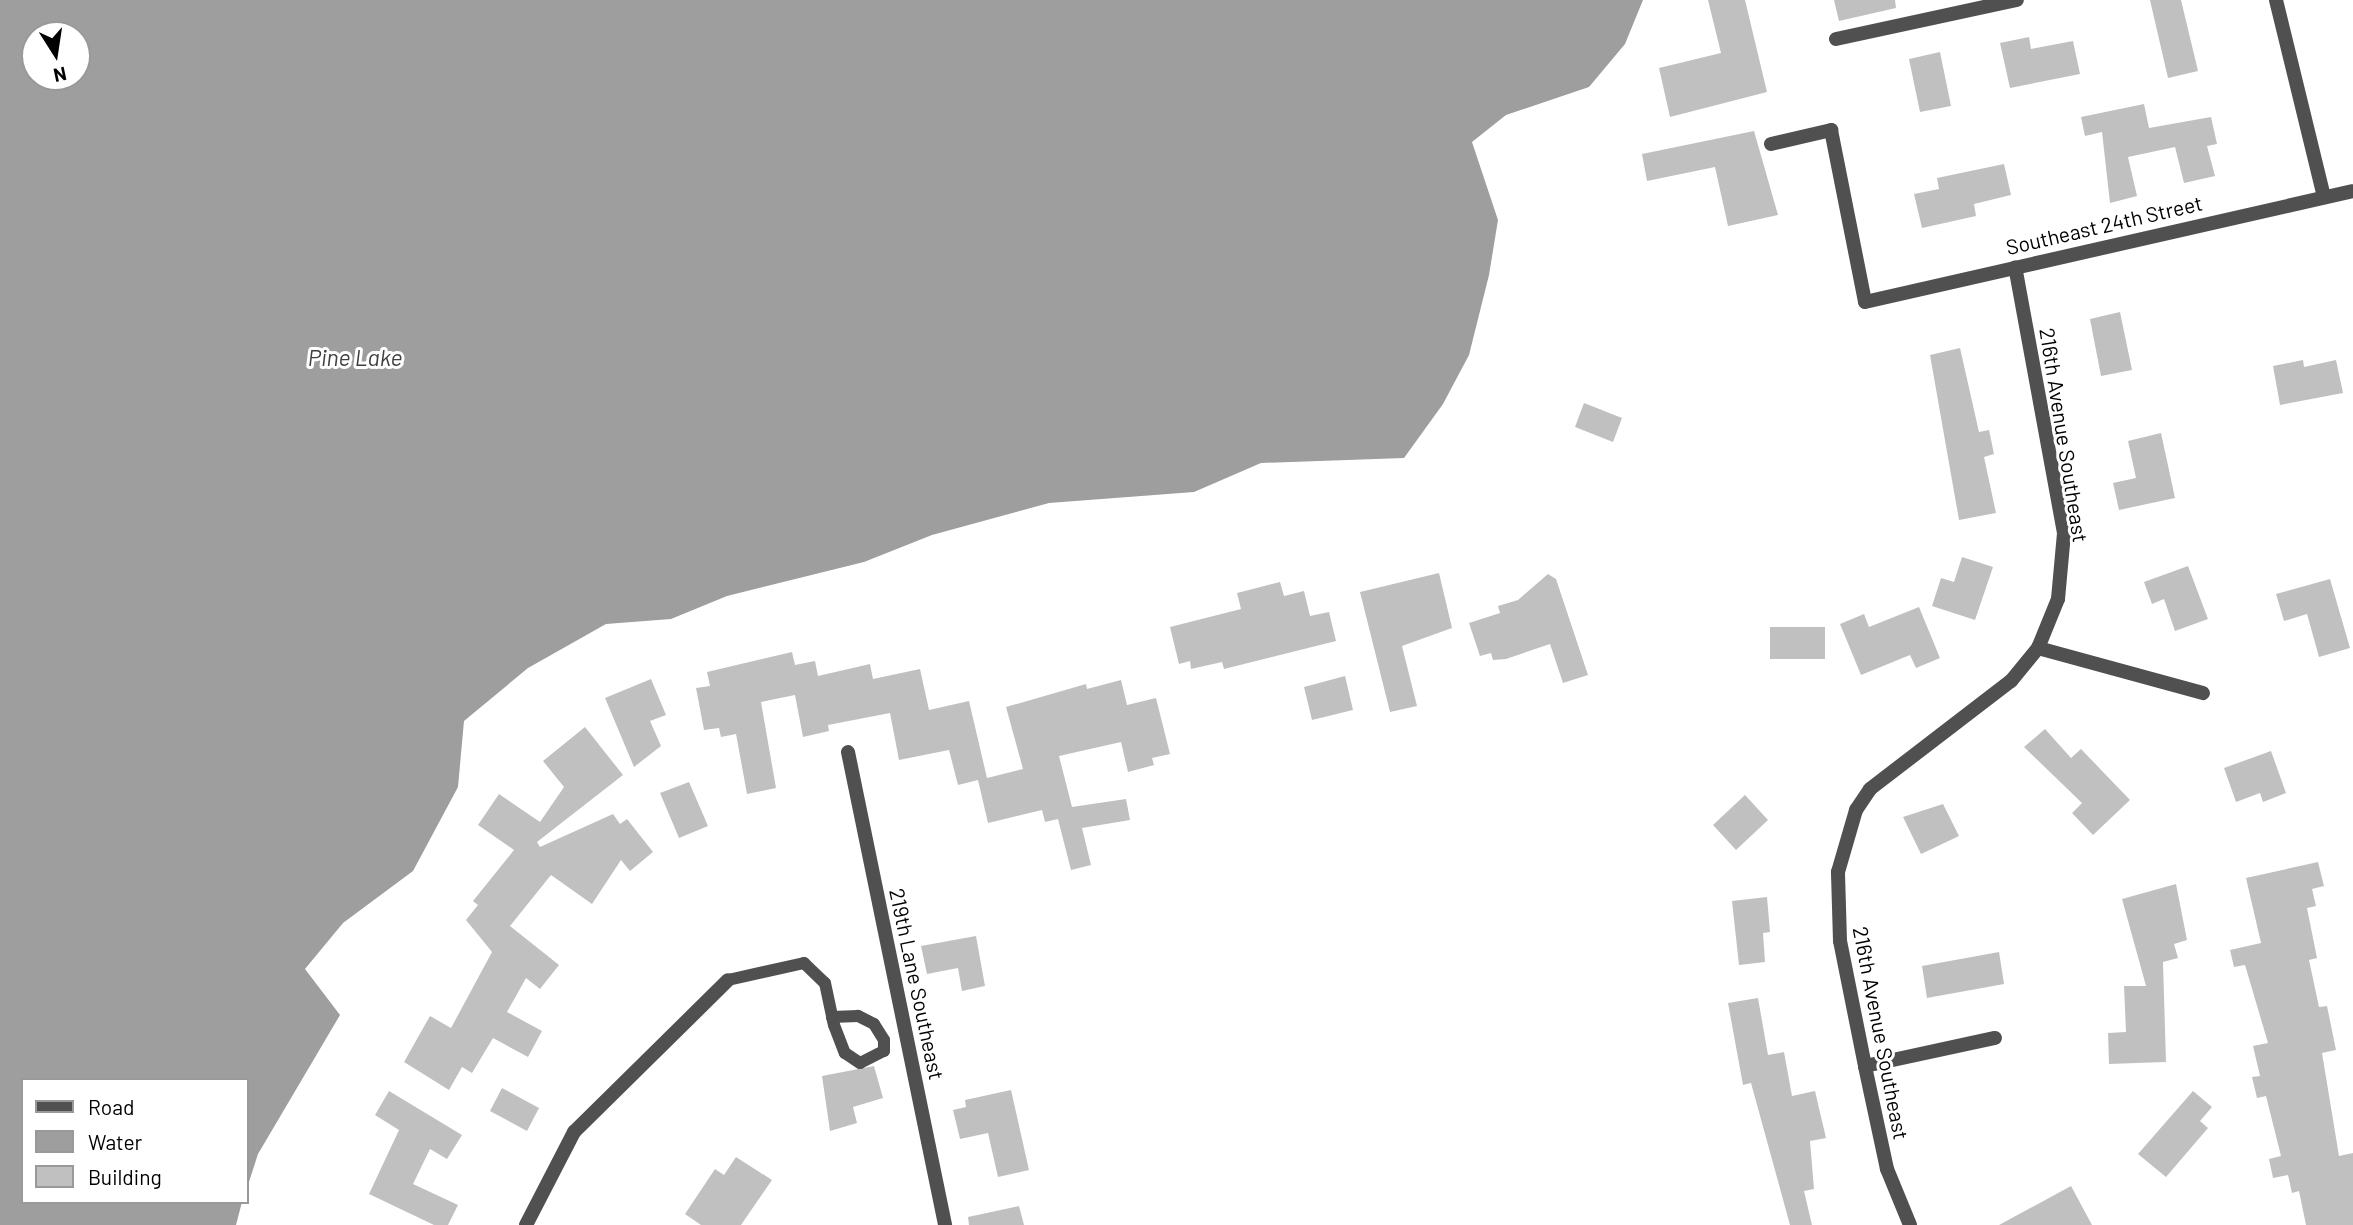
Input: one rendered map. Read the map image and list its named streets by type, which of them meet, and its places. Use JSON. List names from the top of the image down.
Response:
{
  "streets": {
    "street": ["Southeast 24th Street", "216th Avenue Southeast", "219th Lane Southeast"]
  },
  "crossings": [
    ["Southeast 24th Street", "216th Avenue Southeast"]
  ],
  "water": ["Pine Lake"],
  "legend": ["Road", "Water", "Building"],
  "north": "bottom"
}
